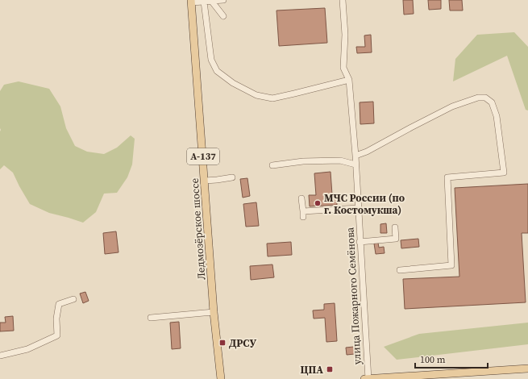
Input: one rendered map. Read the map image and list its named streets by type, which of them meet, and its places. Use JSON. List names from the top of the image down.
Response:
{
  "streets": {
    "main road": ["А-137", "Ледмозёрское шоссе"],
    "street": ["улица Пожарного Семёнова"]
  },
  "places": {
    "other": ["МЧС России (по г. Костомукша)"],
    "transit": ["ДРСУ", "ЦПА"]
  },
  "scale_bar": "100 m"
}
